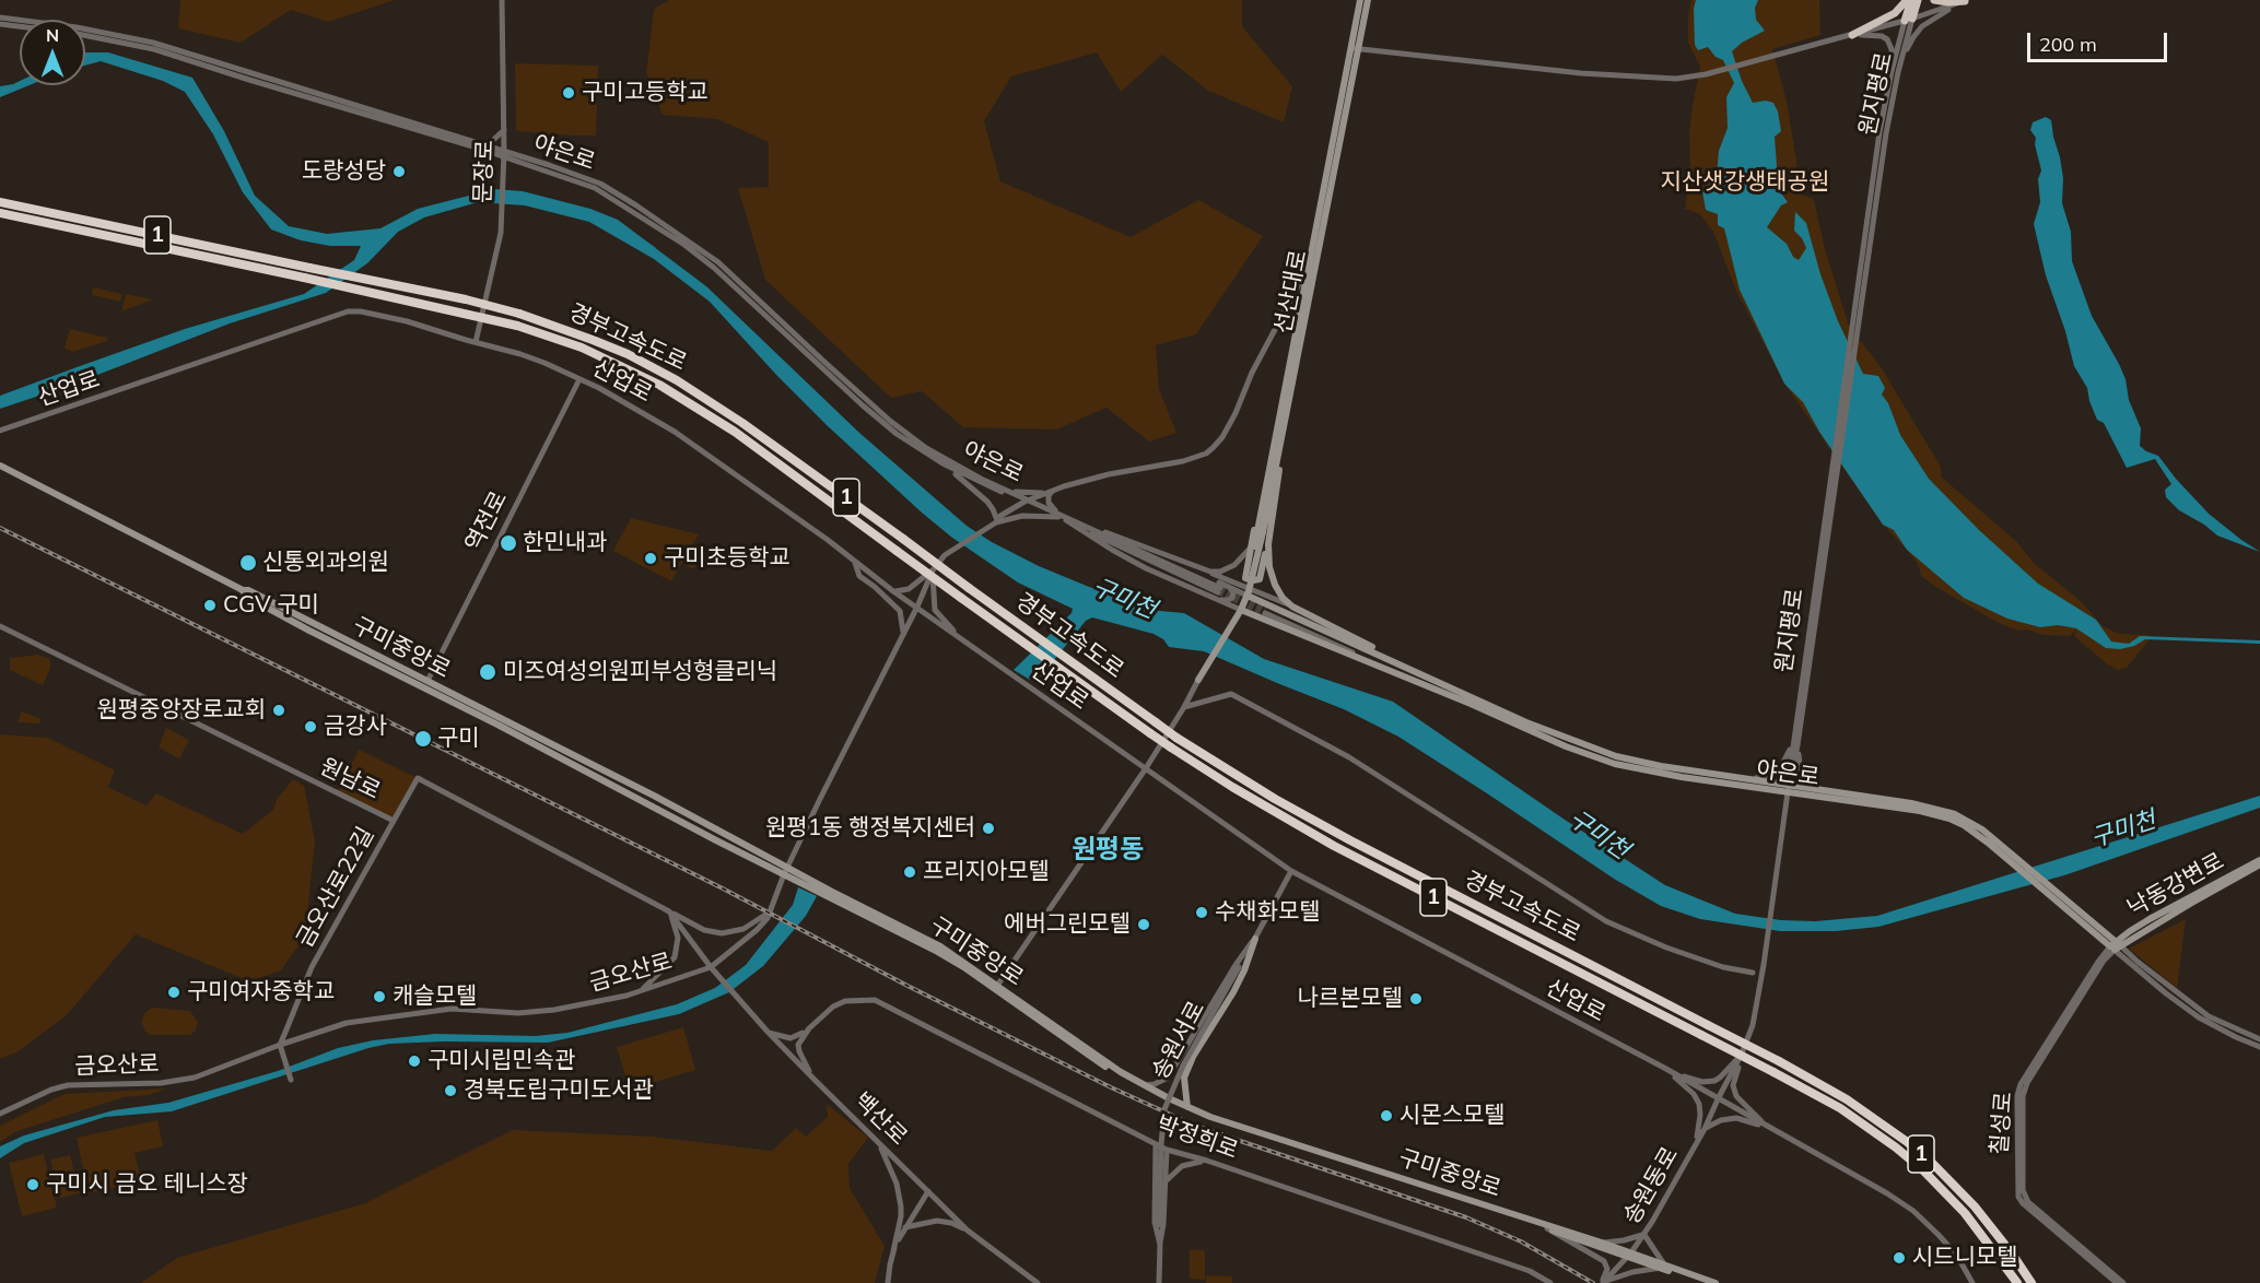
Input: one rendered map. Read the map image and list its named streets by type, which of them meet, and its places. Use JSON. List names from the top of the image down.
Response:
{
  "streets": {
    "highway": ["1", "경부고속도로"],
    "main road": [
      "야은로",
      "선산대로",
      "구미중앙로",
      "낙동강변로"
    ],
    "street": [
      "원지평로",
      "문장로",
      "산업로",
      "역전로",
      "원남로",
      "금오산로22길",
      "금오산로",
      "송원서로",
      "백산로",
      "칠성로",
      "박정희로",
      "송원동로"
    ]
  },
  "crossings": [
    ["원지평로", "야은로"],
    ["야은로", "문장로"],
    ["야은로", "선산대로"],
    ["야은로", "낙동강변로"],
    ["야은로", "금오산로"],
    ["야은로", "칠성로"],
    ["문장로", "산업로"],
    ["산업로", "역전로"],
    ["산업로", "금오산로"],
    ["산업로", "송원서로"],
    ["산업로", "송원동로"],
    ["역전로", "구미중앙로"],
    ["구미중앙로", "금오산로"],
    ["구미중앙로", "송원동로"],
    ["원남로", "금오산로22길"],
    ["원남로", "금오산로"],
    ["원남로", "백산로"],
    ["낙동강변로", "칠성로"],
    ["금오산로22길", "금오산로"],
    ["금오산로", "백산로"]
  ],
  "districts": ["원평동"],
  "water": ["구미천"],
  "parks": ["지산샛강생태공원"],
  "places": [
    "구미고등학교",
    "도량성당",
    "한민내과",
    "구미초등학교",
    "신통외과의원",
    "CGV 구미",
    "미즈여성의원피부성형클리닉",
    "원평중앙장로교회",
    "금강사",
    "구미",
    "원평1동 행정복지센터",
    "프리지아모텔",
    "수채화모텔",
    "에버그린모텔",
    "구미여자중학교",
    "캐슬모텔",
    "나르본모텔",
    "구미시립민속관",
    "경북도립구미도서관",
    "시몬스모텔",
    "구미시 금오 테니스장",
    "시드니모텔"
  ],
  "scale_bar": "200 m",
  "north": "top"
}
